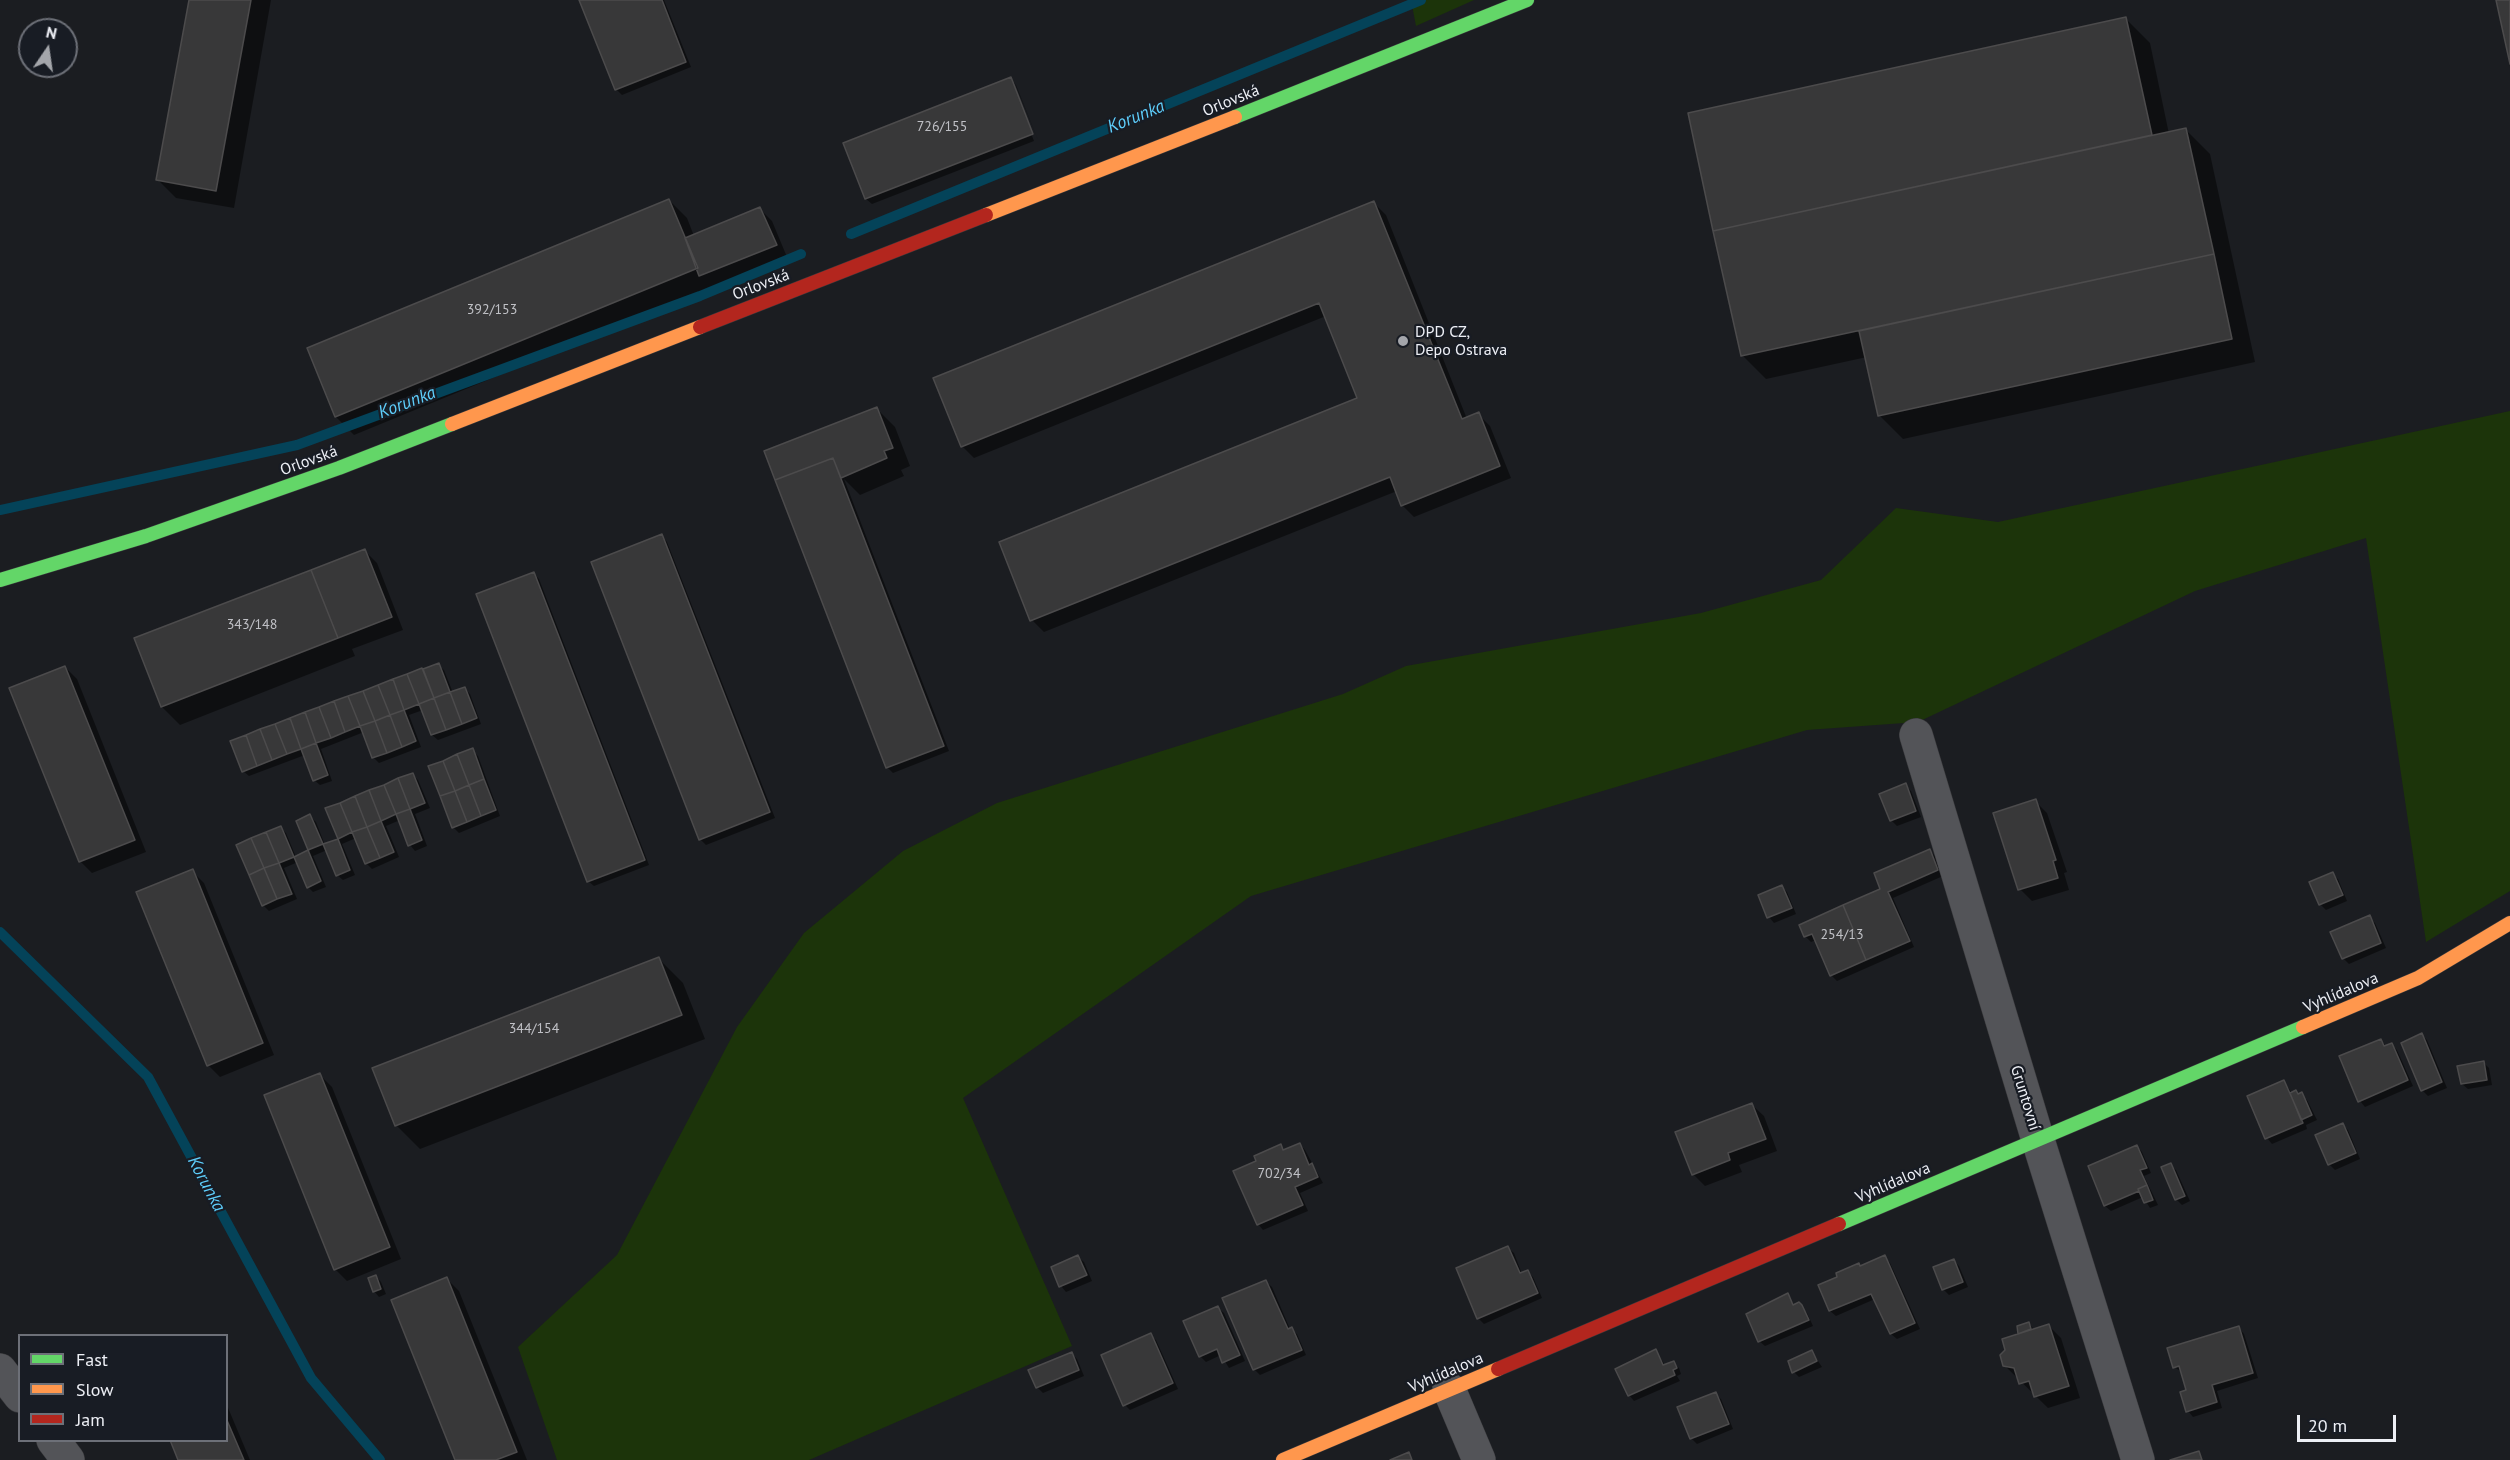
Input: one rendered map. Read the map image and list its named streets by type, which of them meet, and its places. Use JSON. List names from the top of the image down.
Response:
{
  "streets": {
    "main road": ["Orlovská", "Vyhlídalova"],
    "street": ["Gruntovní"]
  },
  "crossings": [
    ["Vyhlídalova", "Gruntovní"]
  ],
  "water": ["Korunka"],
  "places": ["DPD CZ, Depo Ostrava"],
  "house_numbers": [
    "726/155",
    "392/153",
    "343/148",
    "254/13",
    "344/154",
    "702/34"
  ],
  "legend": ["Fast", "Slow", "Jam"],
  "scale_bar": "20 m",
  "north": "top"
}
